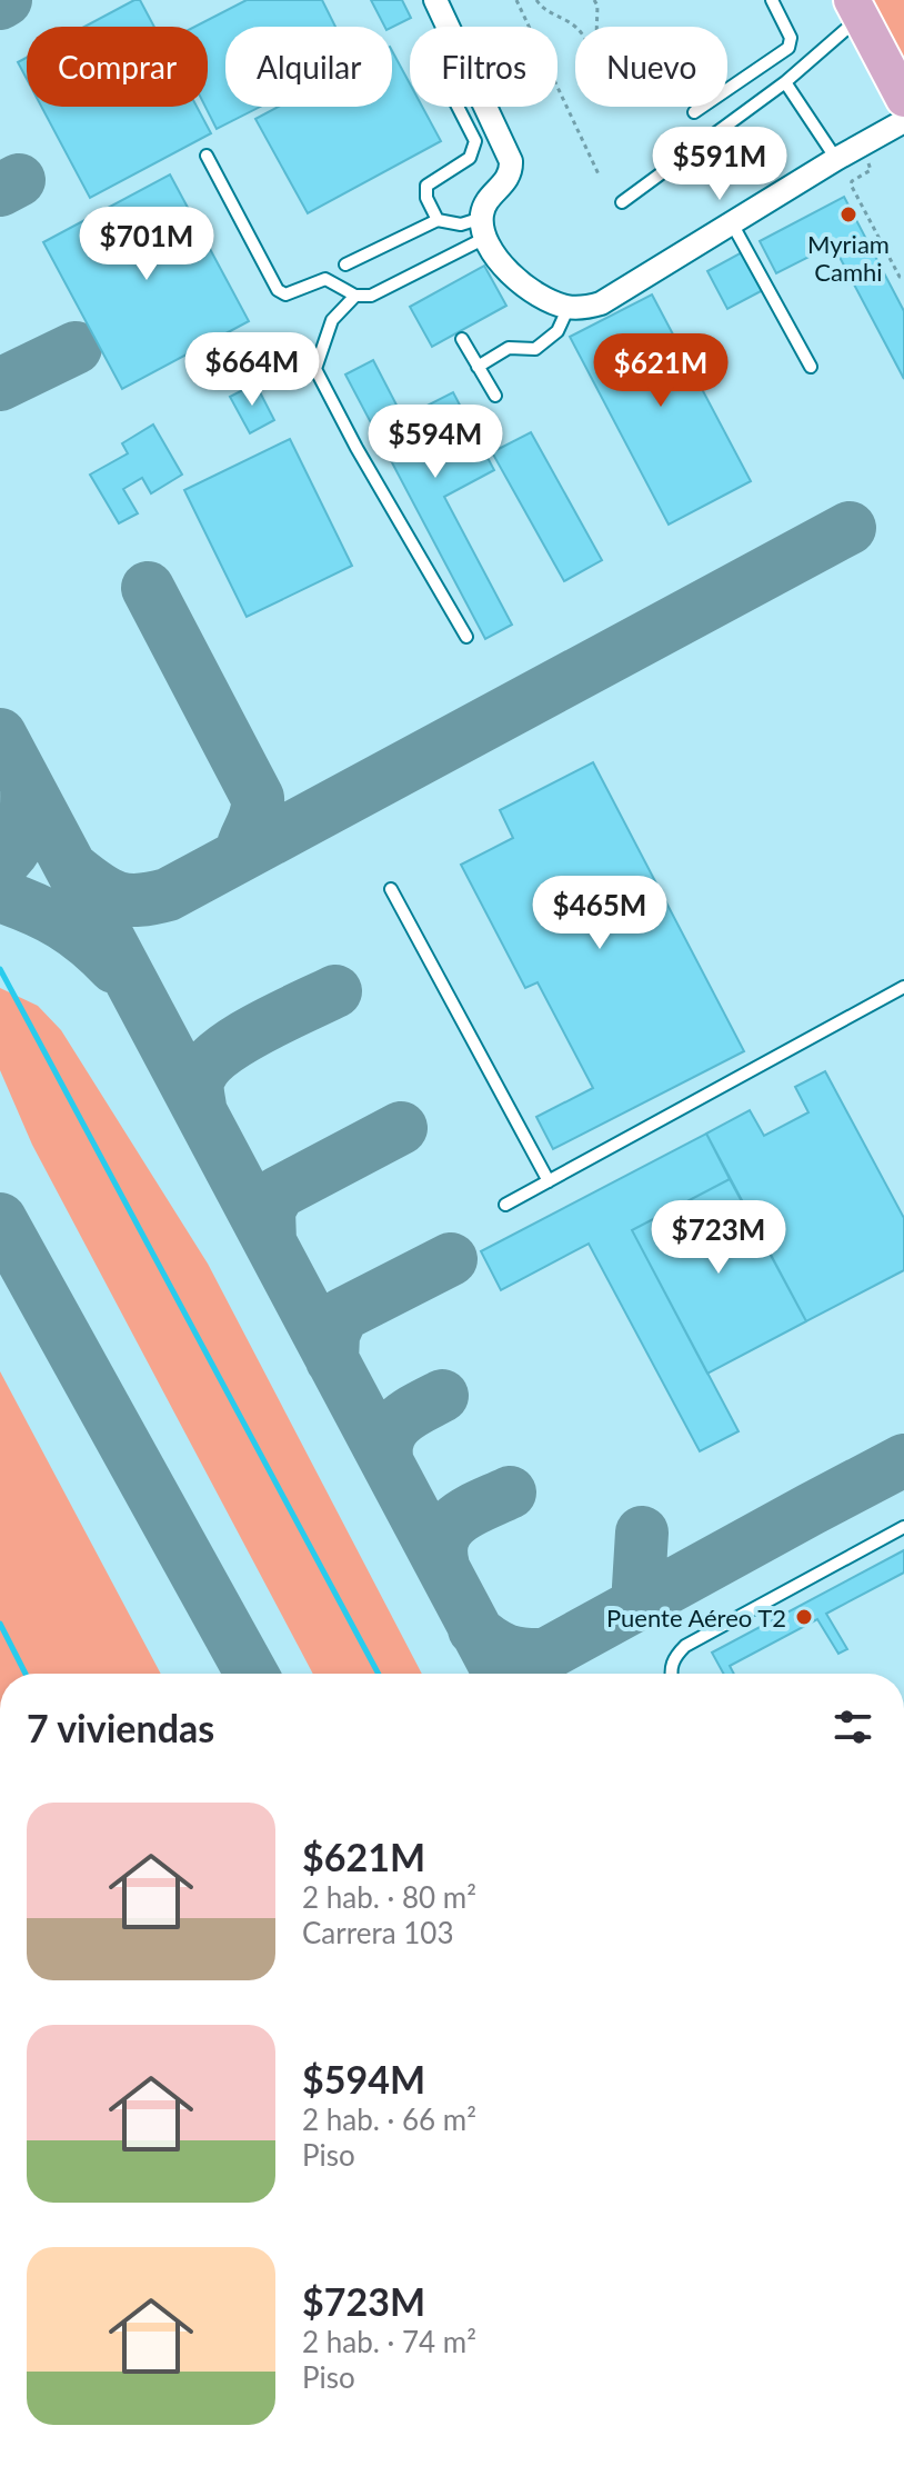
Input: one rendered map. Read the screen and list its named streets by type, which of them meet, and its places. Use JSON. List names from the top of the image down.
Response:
{
  "places": ["Myriam Camhi", "Puente Aéreo T2"],
  "page": {
    "chip": [
      "Comprar",
      "Alquilar",
      "Filtros",
      "Nuevo"
    ],
    "price": [
      "$591M",
      "$701M",
      "$664M",
      "$621M",
      "$594M",
      "$465M",
      "$723M"
    ],
    "heading": "7 viviendas",
    "list": [
      {
        "name": "$621M",
        "note": "2 hab. · 80 m² · Carrera 103"
      },
      {
        "name": "$594M",
        "note": "2 hab. · 66 m² · Piso"
      },
      {
        "name": "$723M",
        "note": "2 hab. · 74 m² · Piso"
      }
    ]
  }
}
